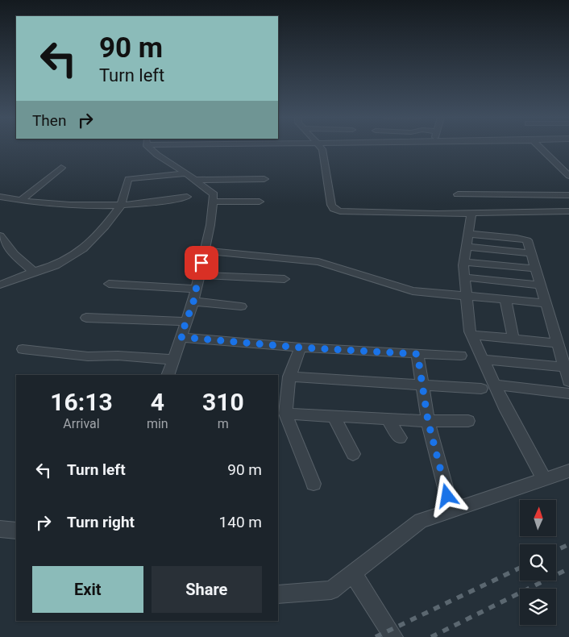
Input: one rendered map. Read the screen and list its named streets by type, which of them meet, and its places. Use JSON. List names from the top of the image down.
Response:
{
  "north": "top",
  "page": {
    "turn": ["90 m", "Turn left"],
    "then": "Then",
    "eta": [
      "16:13",
      "Arrival",
      "4",
      "min",
      "310",
      "m"
    ],
    "list": [
      {
        "name": "Turn left",
        "value": "90 m"
      },
      {
        "name": "Turn right",
        "value": "140 m"
      }
    ],
    "buttons": ["Exit", "Share"]
  }
}
